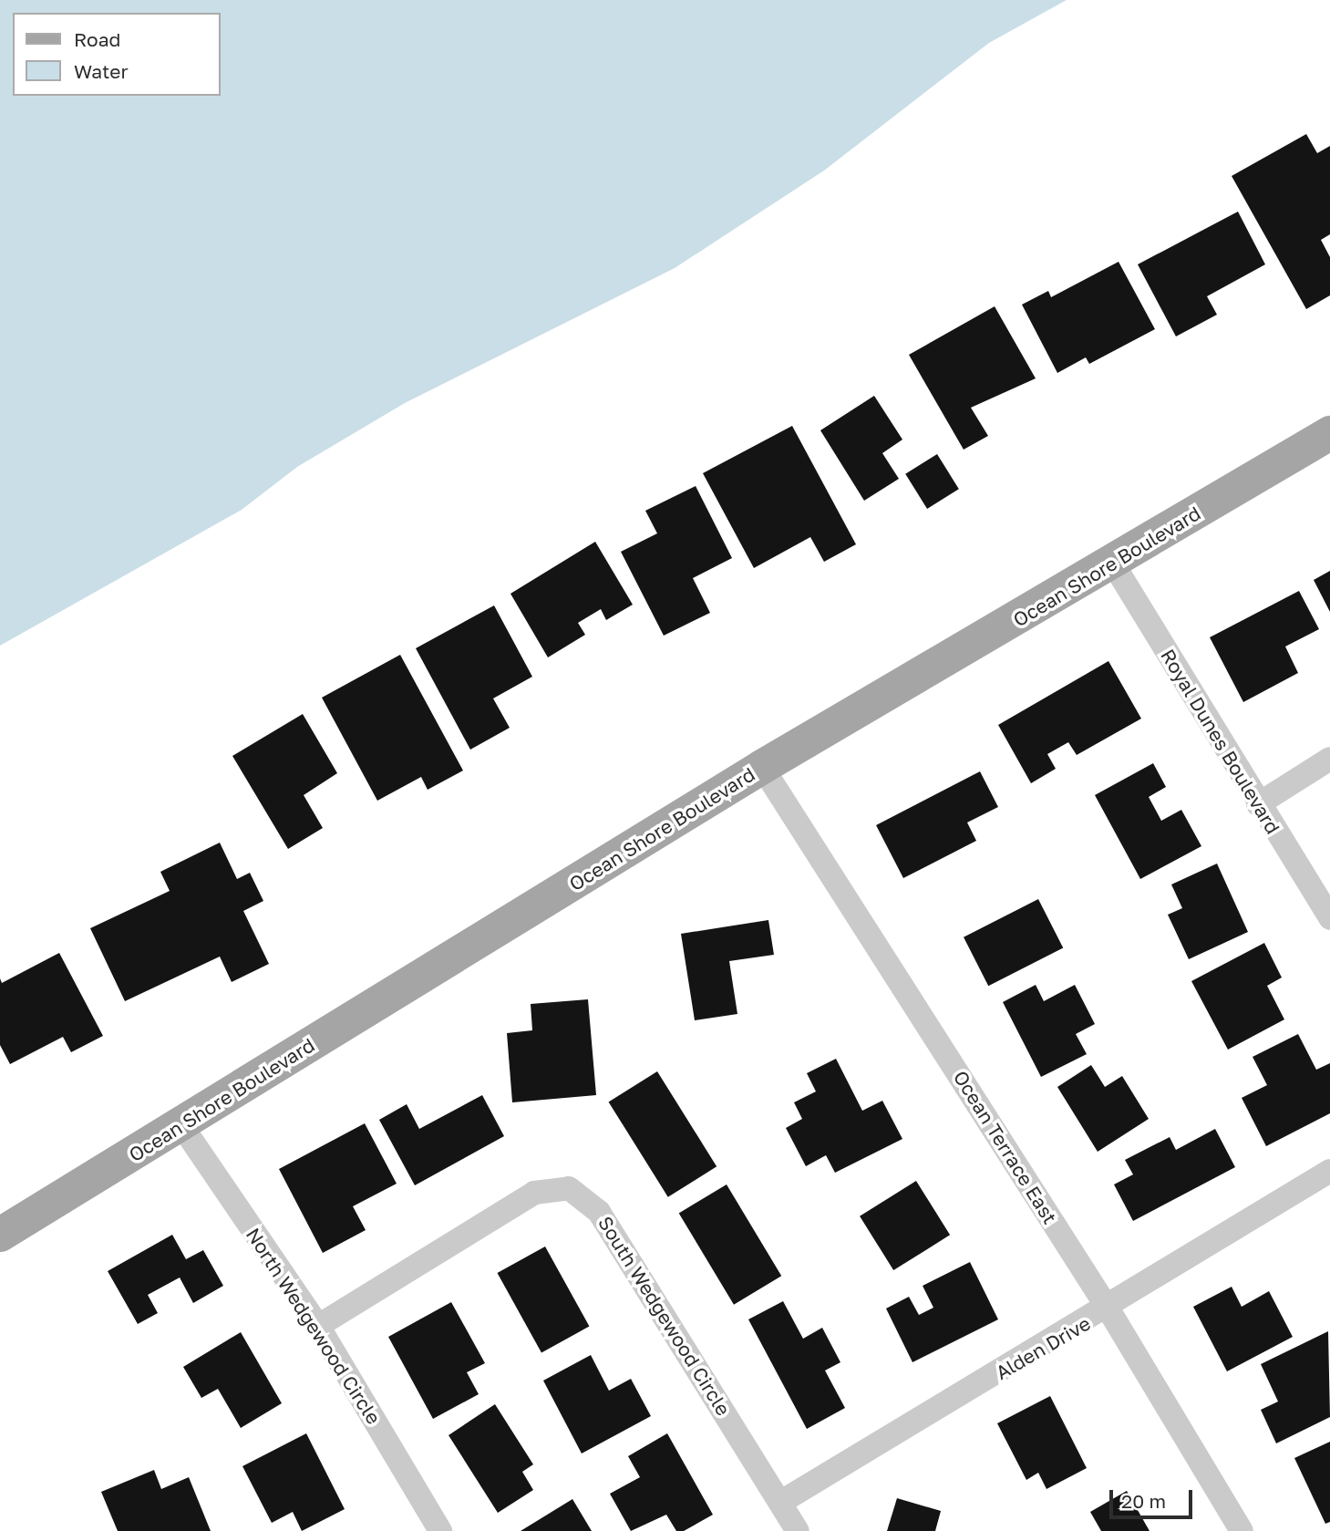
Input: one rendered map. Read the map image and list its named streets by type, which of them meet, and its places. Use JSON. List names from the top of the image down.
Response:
{
  "streets": {
    "main road": ["Ocean Shore Boulevard"],
    "street": [
      "Royal Dunes Boulevard",
      "Ocean Terrace East",
      "South Wedgewood Circle",
      "North Wedgewood Circle",
      "Alden Drive"
    ]
  },
  "crossings": [
    ["Ocean Shore Boulevard", "Royal Dunes Boulevard"],
    ["Ocean Shore Boulevard", "Ocean Terrace East"],
    ["Ocean Shore Boulevard", "North Wedgewood Circle"],
    ["Ocean Terrace East", "Alden Drive"],
    ["South Wedgewood Circle", "North Wedgewood Circle"],
    ["South Wedgewood Circle", "Alden Drive"]
  ],
  "legend": ["Road", "Water"],
  "scale_bar": "20 m"
}
